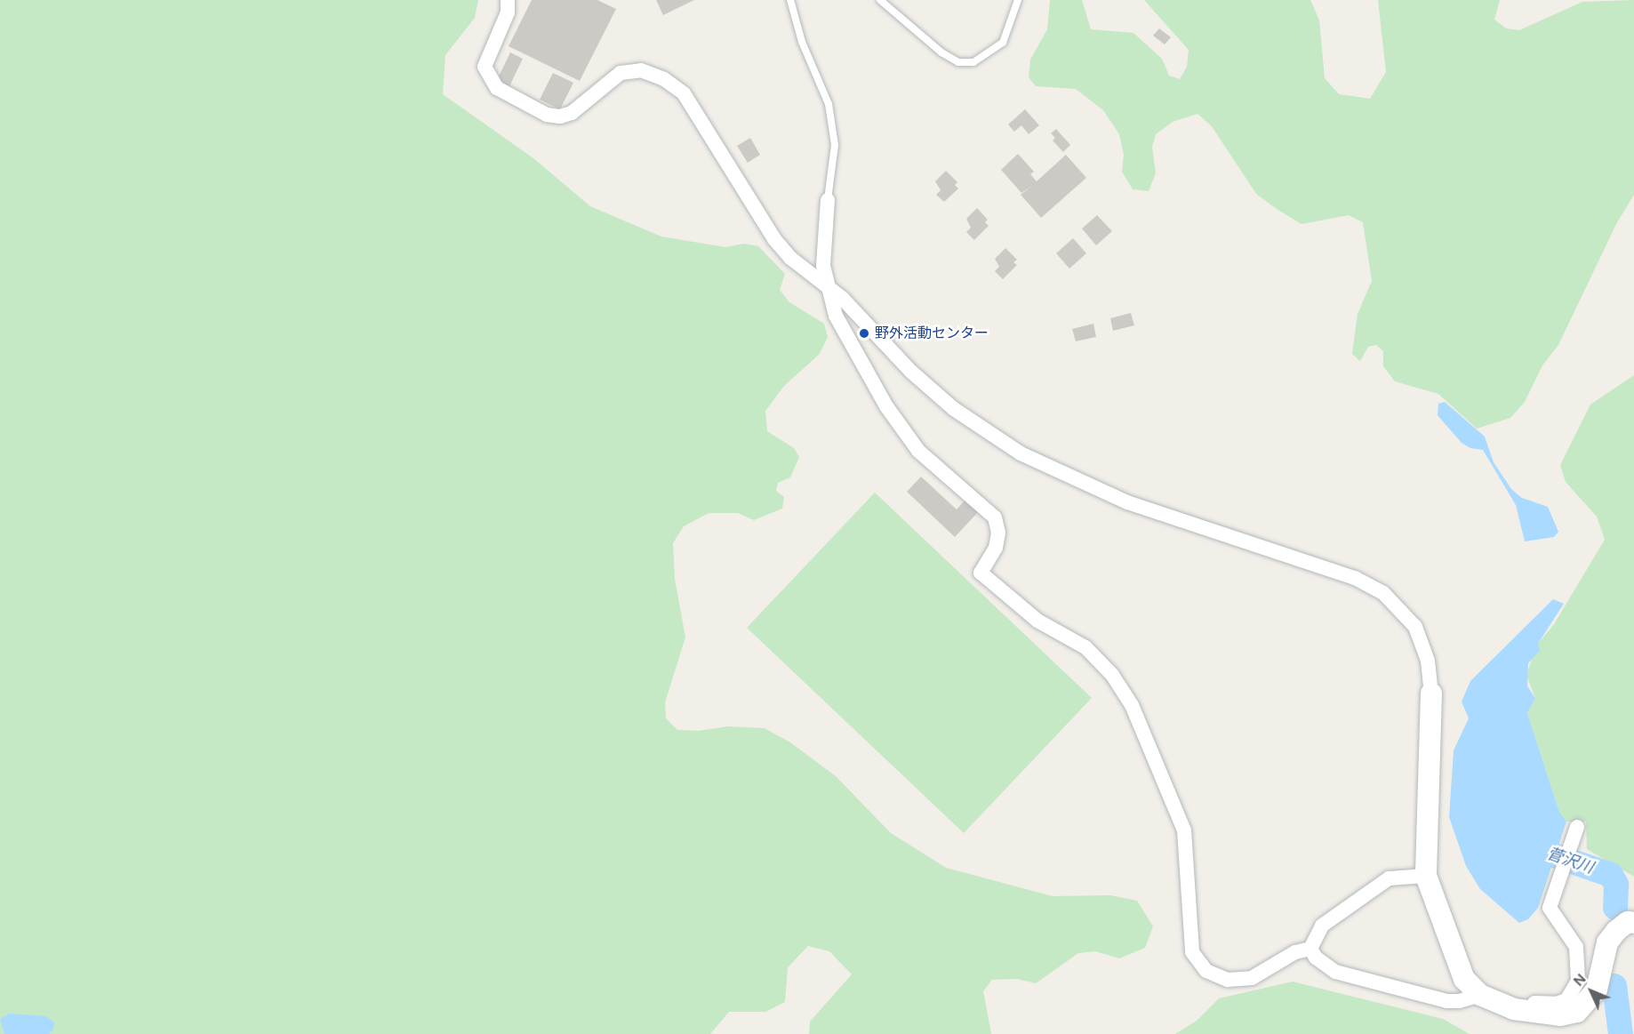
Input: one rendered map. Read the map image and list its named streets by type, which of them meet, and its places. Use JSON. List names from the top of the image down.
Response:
{
  "water": ["菅沢川"],
  "places": ["野外活動センター"],
  "north": "top left"
}
